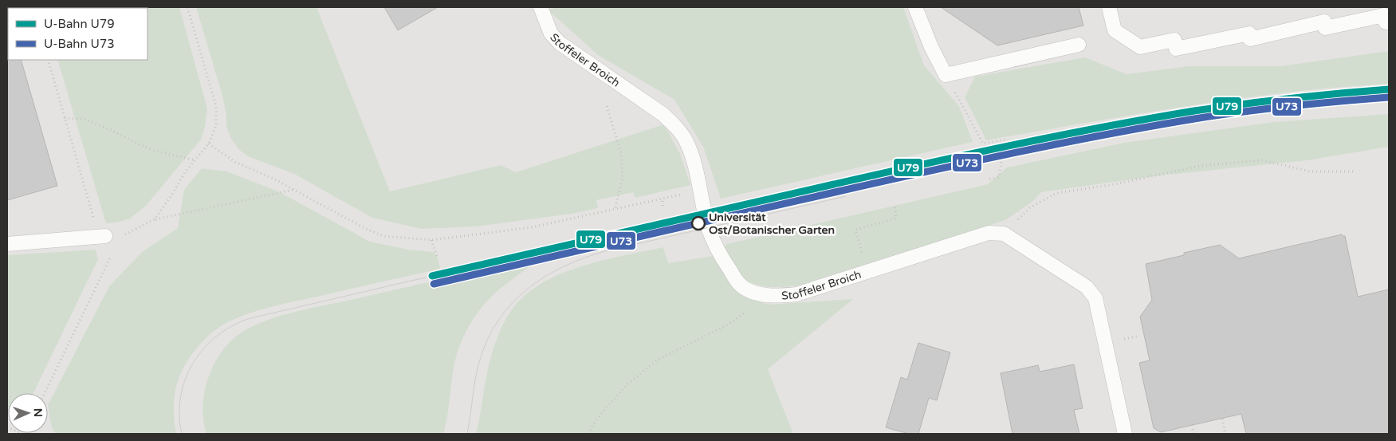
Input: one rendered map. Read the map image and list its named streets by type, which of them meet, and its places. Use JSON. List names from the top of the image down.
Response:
{
  "streets": {
    "lane": ["Stoffeler Broich"]
  },
  "places": ["Universität Ost/Botanischer Garten"],
  "lines": ["metro line U79", "metro line U73"],
  "legend": ["U-Bahn U79", "U-Bahn U73"],
  "north": "right"
}
